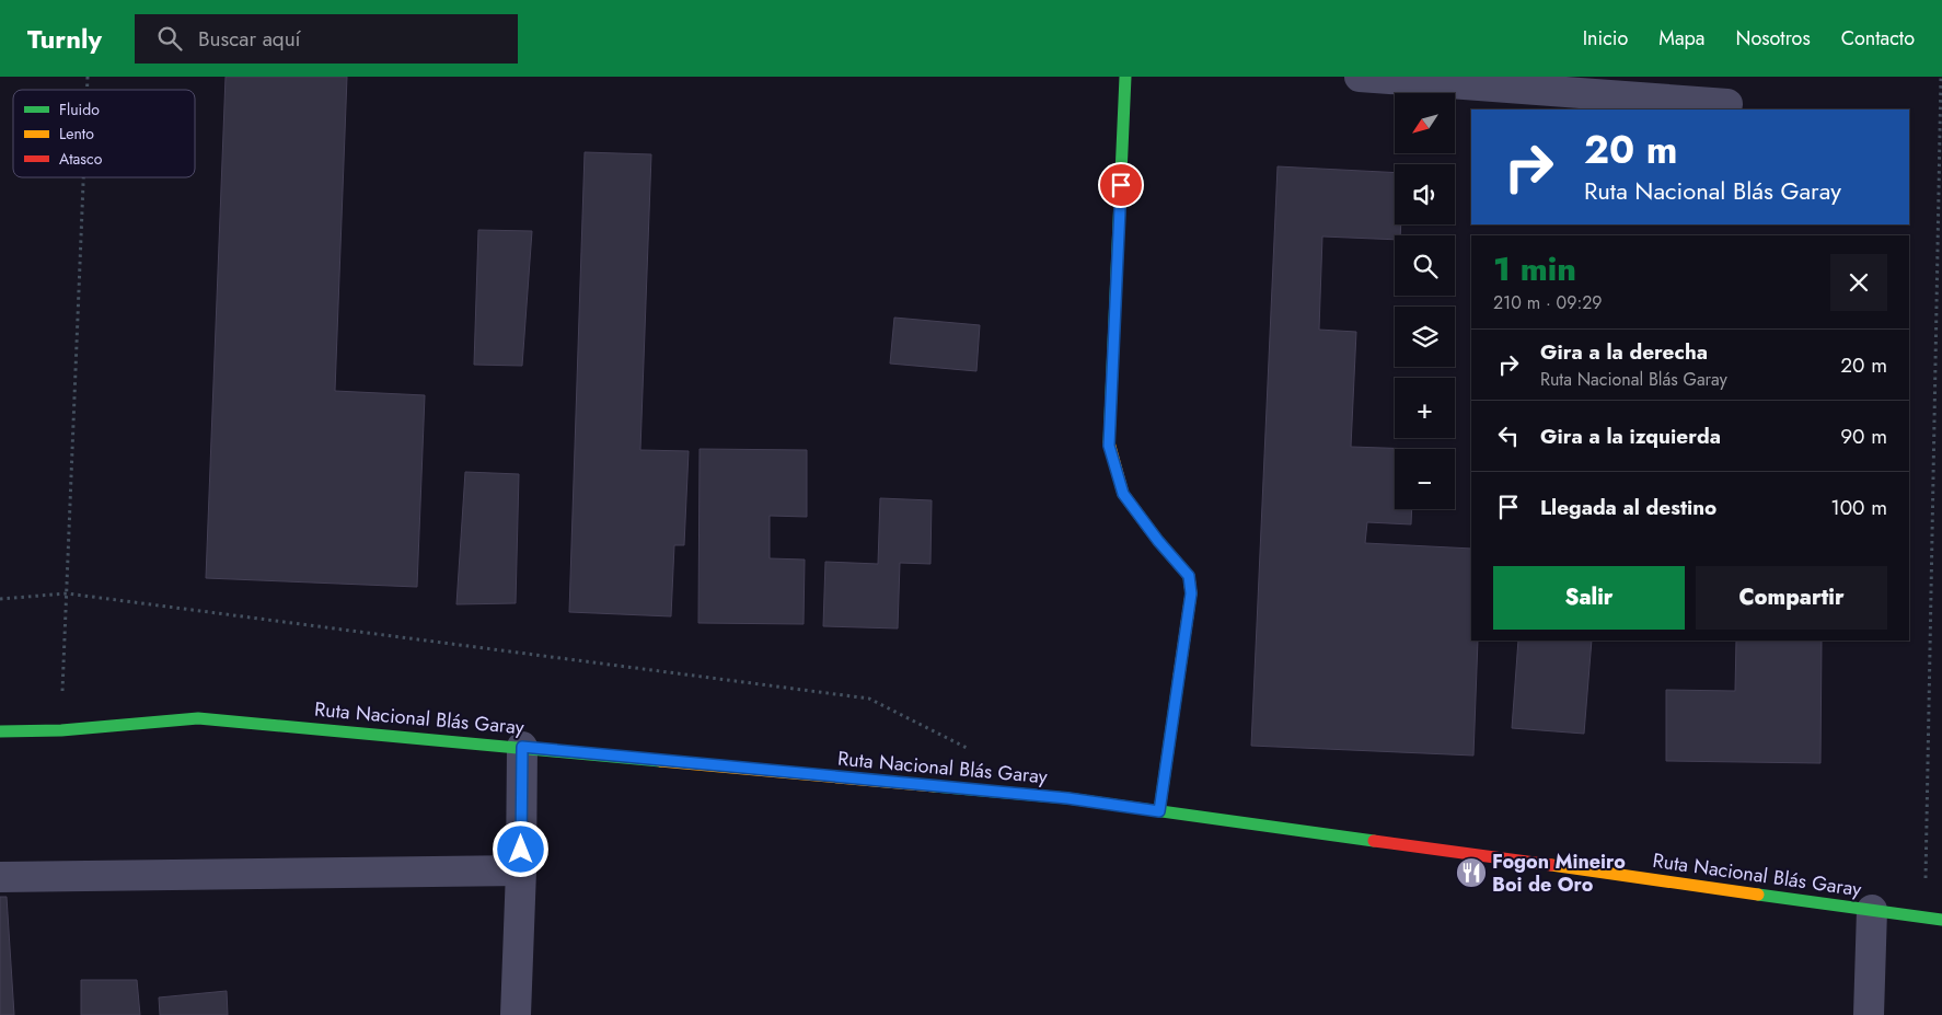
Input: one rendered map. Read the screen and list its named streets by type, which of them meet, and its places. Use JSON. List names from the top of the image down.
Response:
{
  "streets": {
    "main road": ["Ruta Nacional Blás Garay"]
  },
  "places": {
    "restaurant": ["Fogon Mineiro Boi de Oro"]
  },
  "legend": ["Fluido", "Lento", "Atasco"],
  "north": "bottom left",
  "page": {
    "header": "Turnly",
    "search": "Buscar aquí",
    "nav": [
      "Inicio",
      "Mapa",
      "Nosotros",
      "Contacto"
    ],
    "map_buttons": ["+", "−"],
    "turn": ["20 m", "Ruta Nacional Blás Garay"],
    "heading": ["1 min", "210 m · 09:29"],
    "list": [
      {
        "name": "Gira a la derecha",
        "note": "Ruta Nacional Blás Garay",
        "value": "20 m"
      },
      {
        "name": "Gira a la izquierda",
        "value": "90 m"
      },
      {
        "name": "Llegada al destino",
        "value": "100 m"
      }
    ],
    "buttons": ["Salir", "Compartir"]
  }
}
